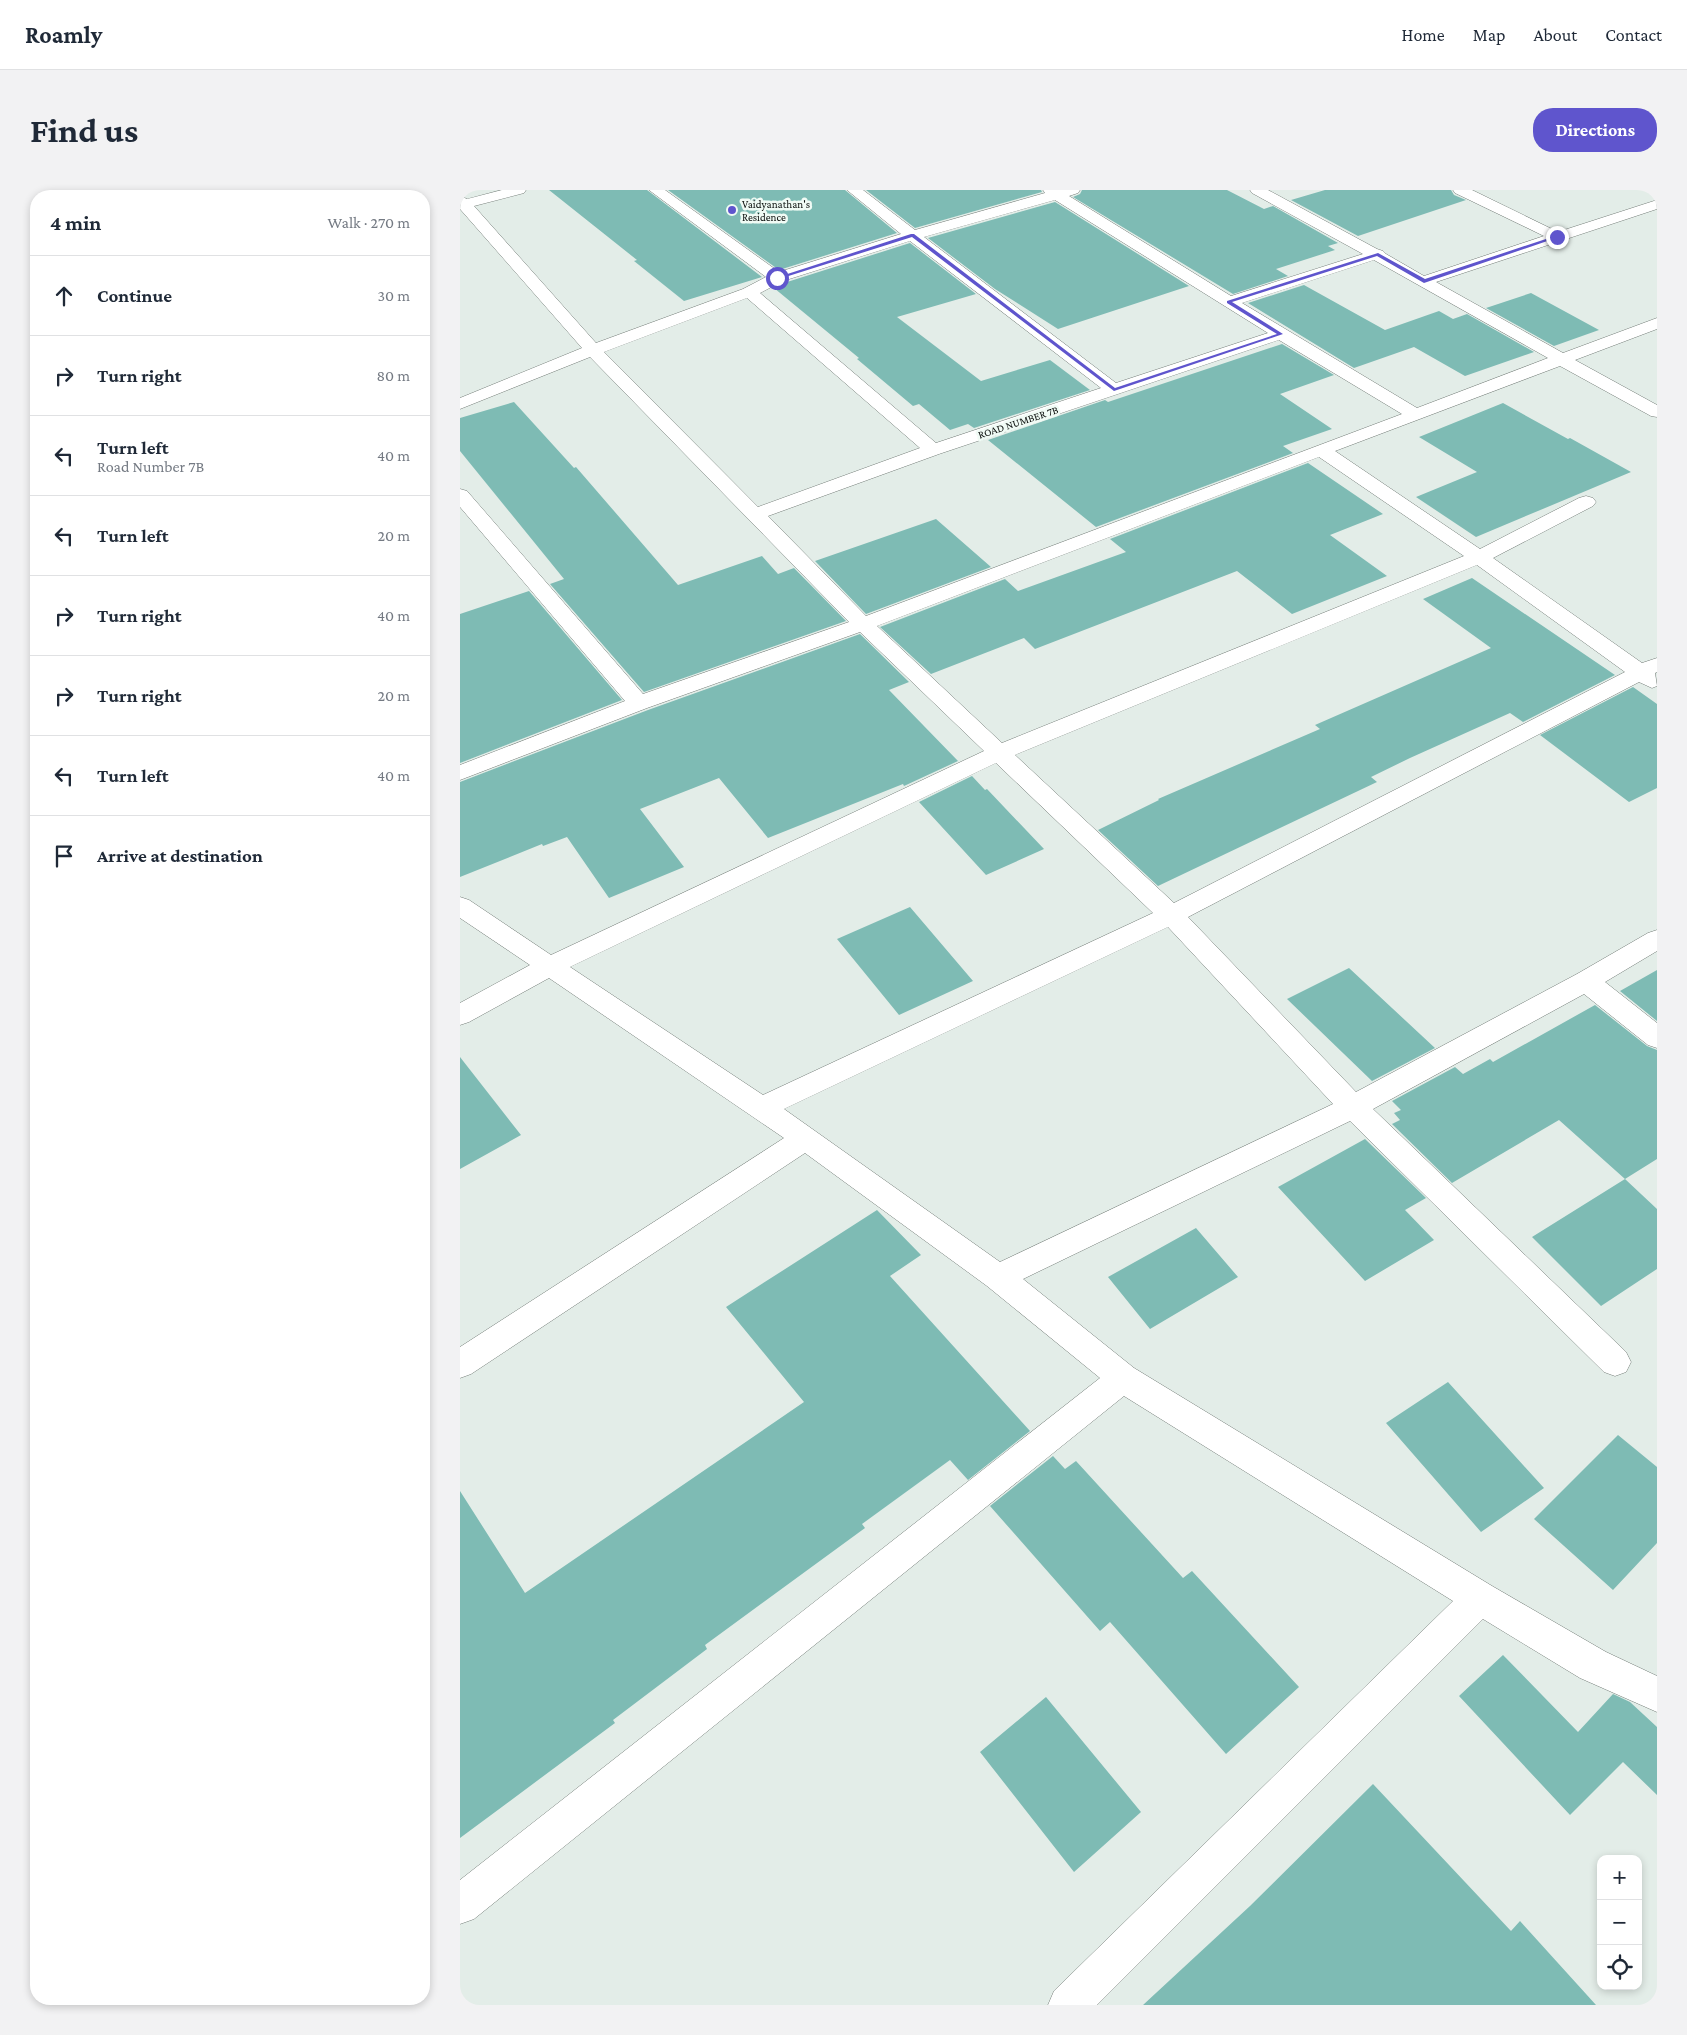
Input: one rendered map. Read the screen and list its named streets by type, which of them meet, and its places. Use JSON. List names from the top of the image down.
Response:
{
  "streets": {
    "street": ["ROAD NUMBER 7B"]
  },
  "places": ["Vaidyanathan's Residence"],
  "page": {
    "header": "Roamly",
    "nav": [
      "Home",
      "Map",
      "About",
      "Contact"
    ],
    "buttons": "Directions",
    "title": "Find us",
    "heading": ["4 min", "Walk · 270 m"],
    "list": [
      ["Continue", "30 m"],
      ["Turn right", "80 m"],
      ["Turn left", "Road Number 7B", "40 m"],
      ["Turn left", "20 m"],
      ["Turn right", "40 m"],
      ["Turn right", "20 m"],
      ["Turn left", "40 m"],
      "Arrive at destination"
    ],
    "map_buttons": ["+", "−"]
  }
}
